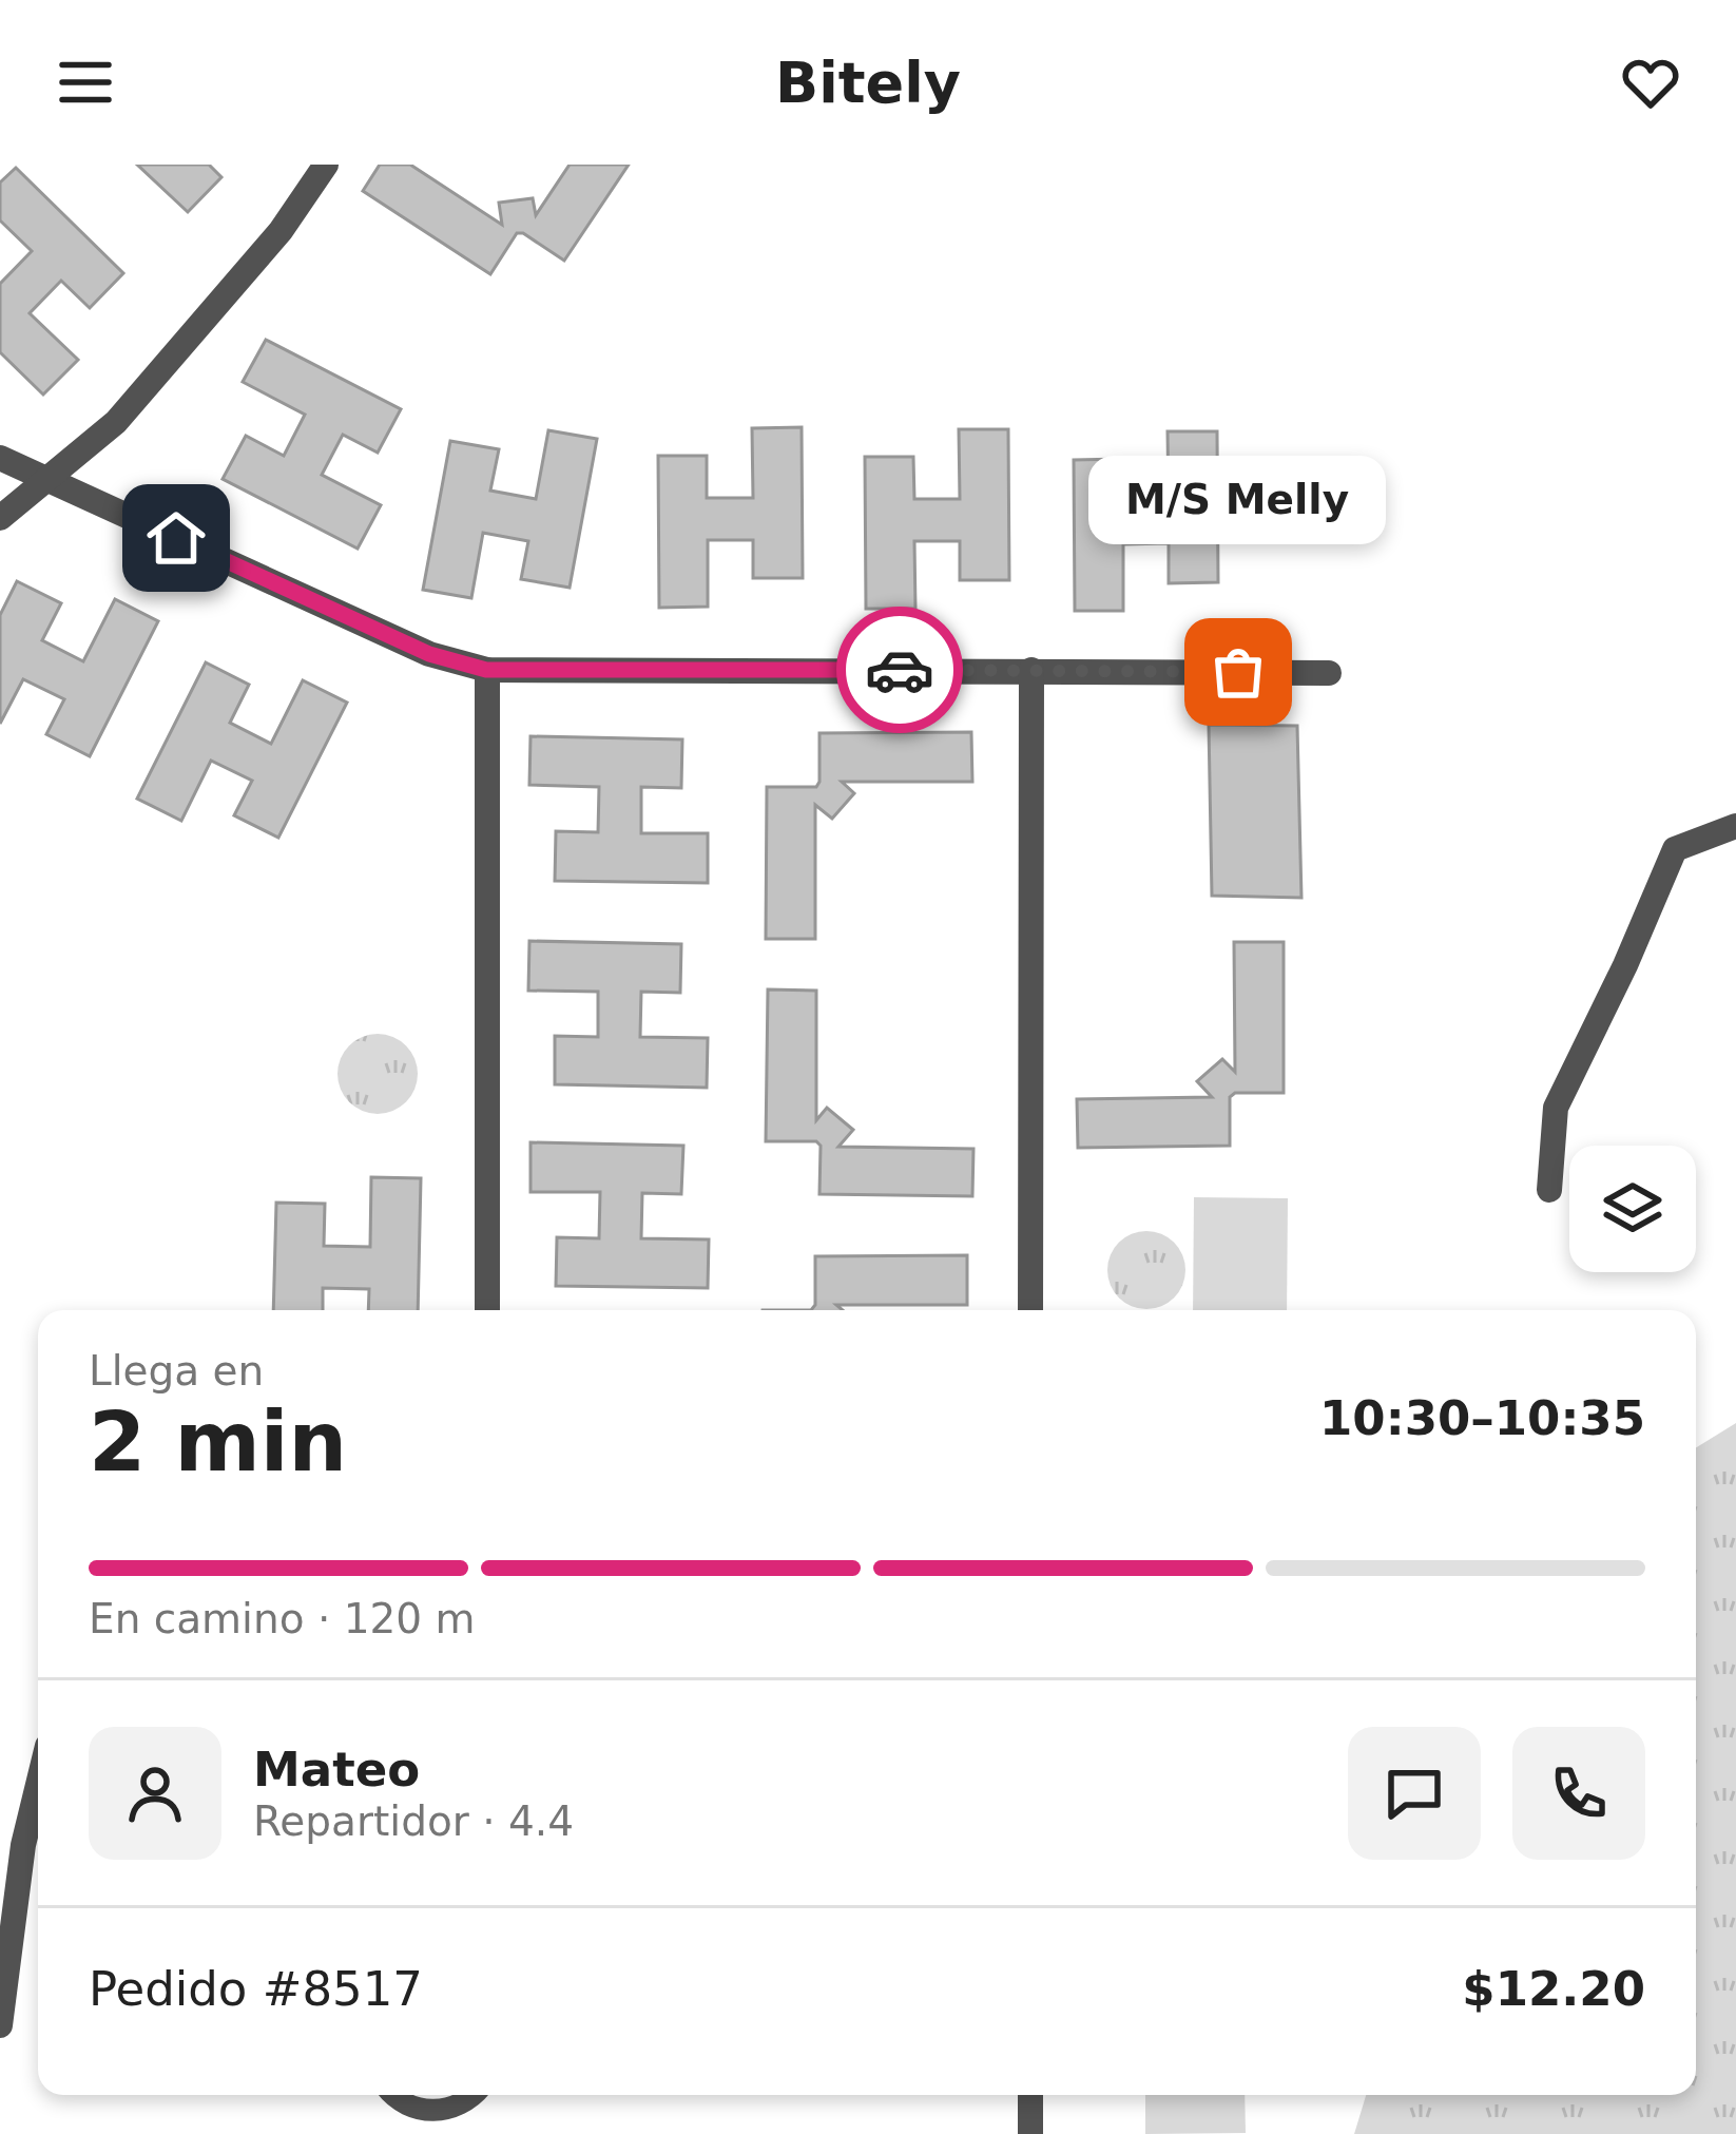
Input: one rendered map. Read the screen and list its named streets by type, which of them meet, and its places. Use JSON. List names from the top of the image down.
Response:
{
  "places": ["M/S Melly"],
  "page": {
    "header": "Bitely",
    "bubble": "M/S Melly",
    "heading": ["2 min", "Llega en", "10:30–10:35"],
    "panel": [
      "Mateo",
      "Repartidor · 4.4",
      "Pedido #8517",
      "$12.20"
    ],
    "bar": "En camino · 120 m"
  }
}
